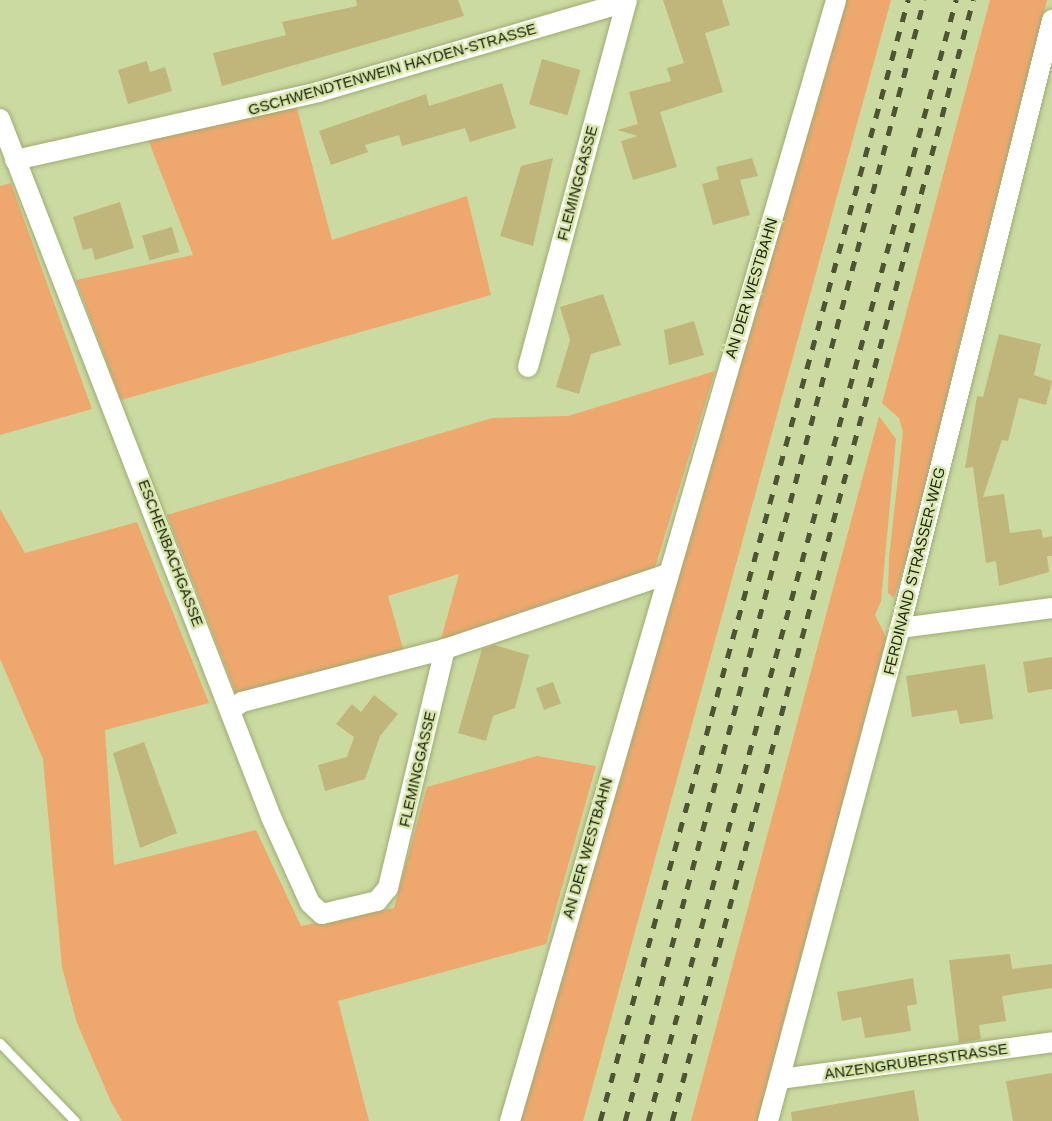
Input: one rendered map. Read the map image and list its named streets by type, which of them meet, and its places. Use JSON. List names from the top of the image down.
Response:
{
  "streets": {
    "street": [
      "GSCHWENDTENWEIN HAYDEN-STRASSE",
      "FLEMINGGASSE",
      "AN DER WESTBAHN",
      "ESCHENBACHGASSE",
      "FERDINAND STRASSER-WEG",
      "ANZENGRUBERSTRASSE"
    ]
  },
  "crossings": [
    ["GSCHWENDTENWEIN HAYDEN-STRASSE", "FLEMINGGASSE"],
    ["GSCHWENDTENWEIN HAYDEN-STRASSE", "ESCHENBACHGASSE"],
    ["FLEMINGGASSE", "ESCHENBACHGASSE"],
    ["FERDINAND STRASSER-WEG", "ANZENGRUBERSTRASSE"]
  ]
}
